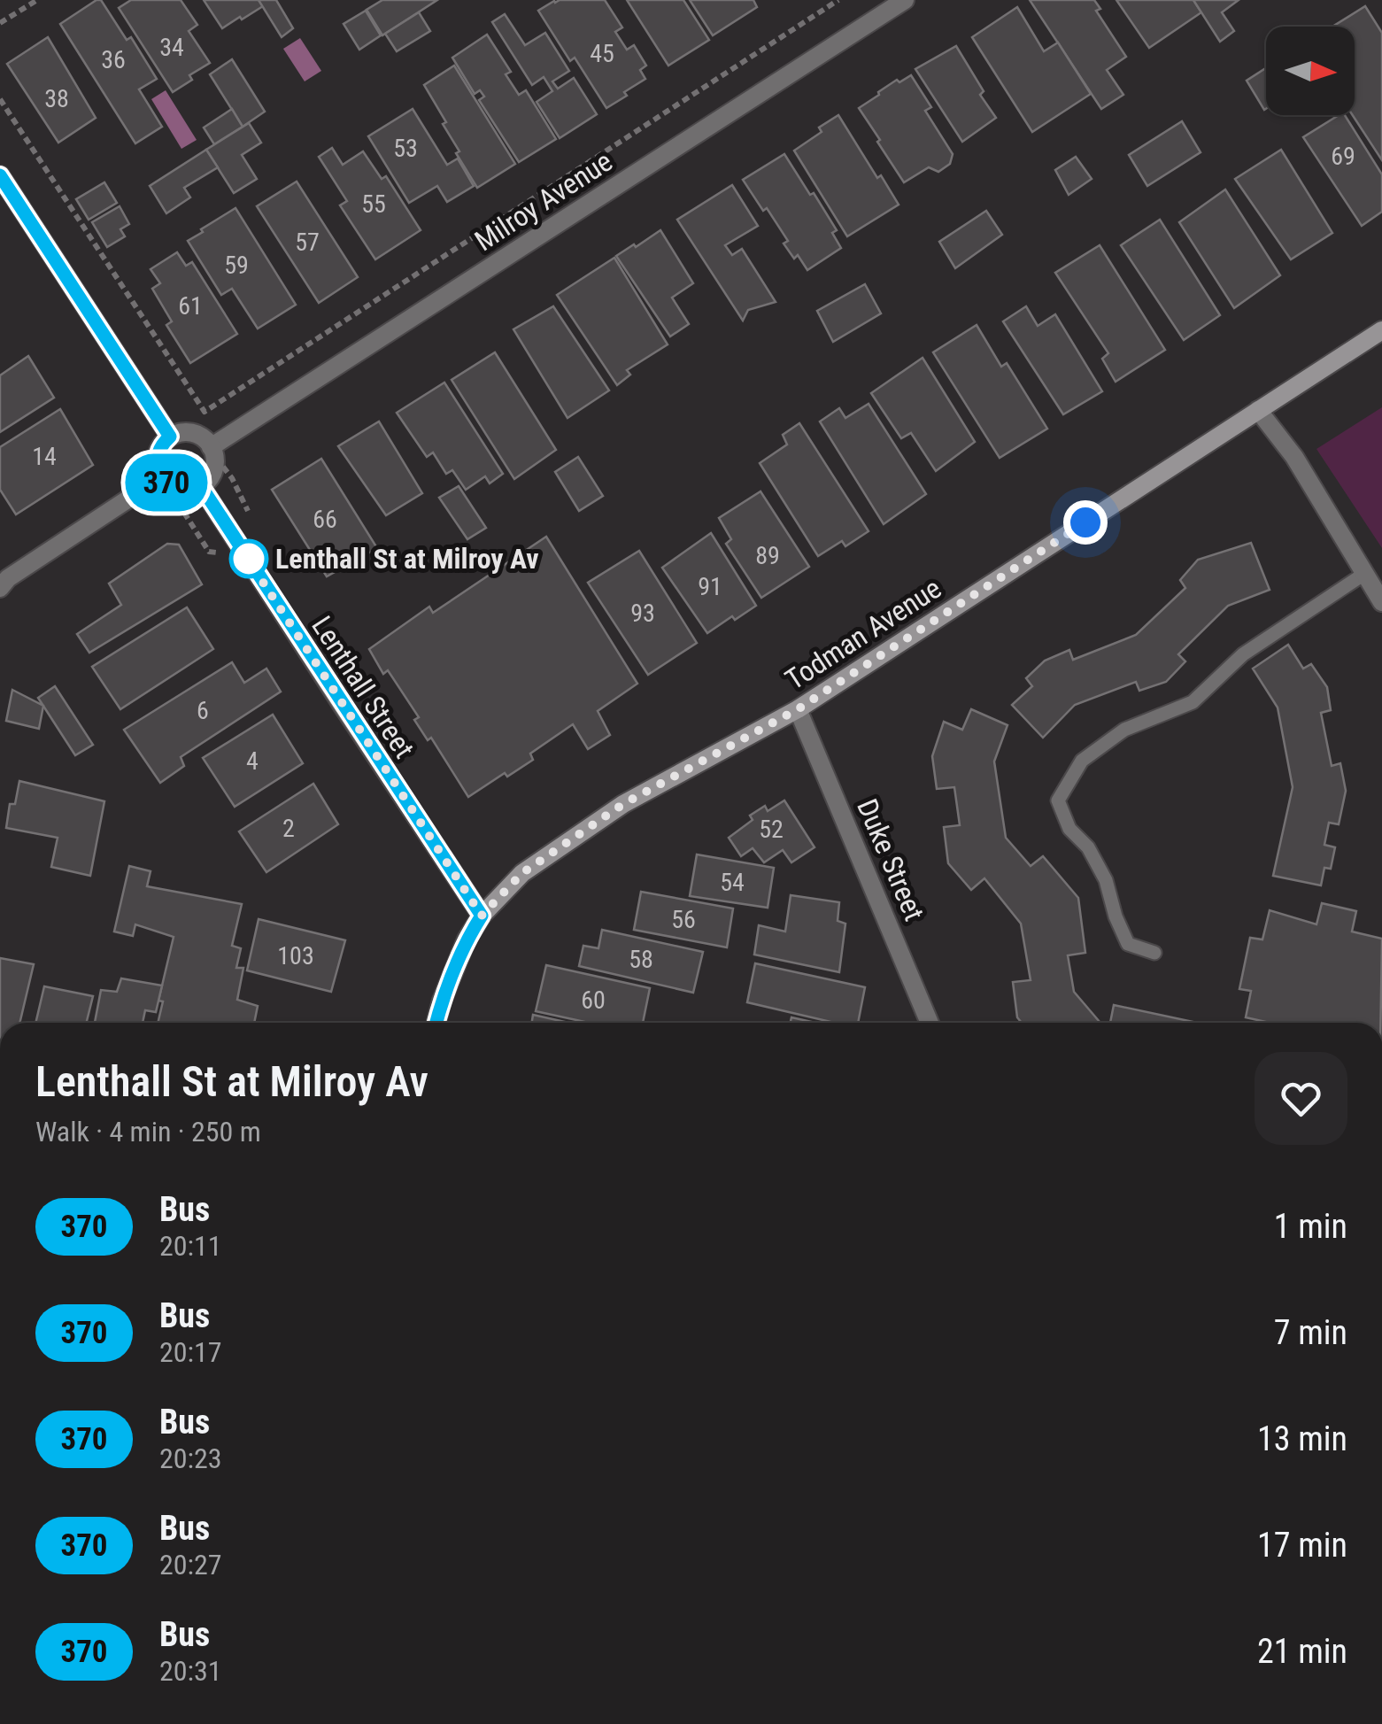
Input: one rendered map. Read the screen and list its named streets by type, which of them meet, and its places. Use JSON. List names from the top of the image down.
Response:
{
  "streets": {
    "main road": ["Todman Avenue"],
    "street": ["Milroy Avenue", "Lenthall Street", "Duke Street"]
  },
  "crossings": [
    ["Milroy Avenue", "Lenthall Street"],
    ["Todman Avenue", "Lenthall Street"],
    ["Todman Avenue", "Duke Street"]
  ],
  "places": ["Lenthall St at Milroy Av"],
  "lines": ["bus line 370"],
  "house_numbers": [
    "34",
    "45",
    "36",
    "38",
    "53",
    "69",
    "55",
    "57",
    "59",
    "61",
    "14",
    "66",
    "89",
    "91",
    "93",
    "6",
    "4",
    "2",
    "52",
    "54",
    "56",
    "103",
    "58",
    "60"
  ],
  "north": "right",
  "page": {
    "on_map": "370",
    "heading": ["Lenthall St at Milroy Av", "Walk · 4 min · 250 m"],
    "list": [
      {
        "mark": "370",
        "name": "Bus",
        "note": "20:11",
        "value": "1 min"
      },
      {
        "mark": "370",
        "name": "Bus",
        "note": "20:17",
        "value": "7 min"
      },
      {
        "mark": "370",
        "name": "Bus",
        "note": "20:23",
        "value": "13 min"
      },
      {
        "mark": "370",
        "name": "Bus",
        "note": "20:27",
        "value": "17 min"
      },
      {
        "mark": "370",
        "name": "Bus",
        "note": "20:31",
        "value": "21 min"
      }
    ]
  }
}
